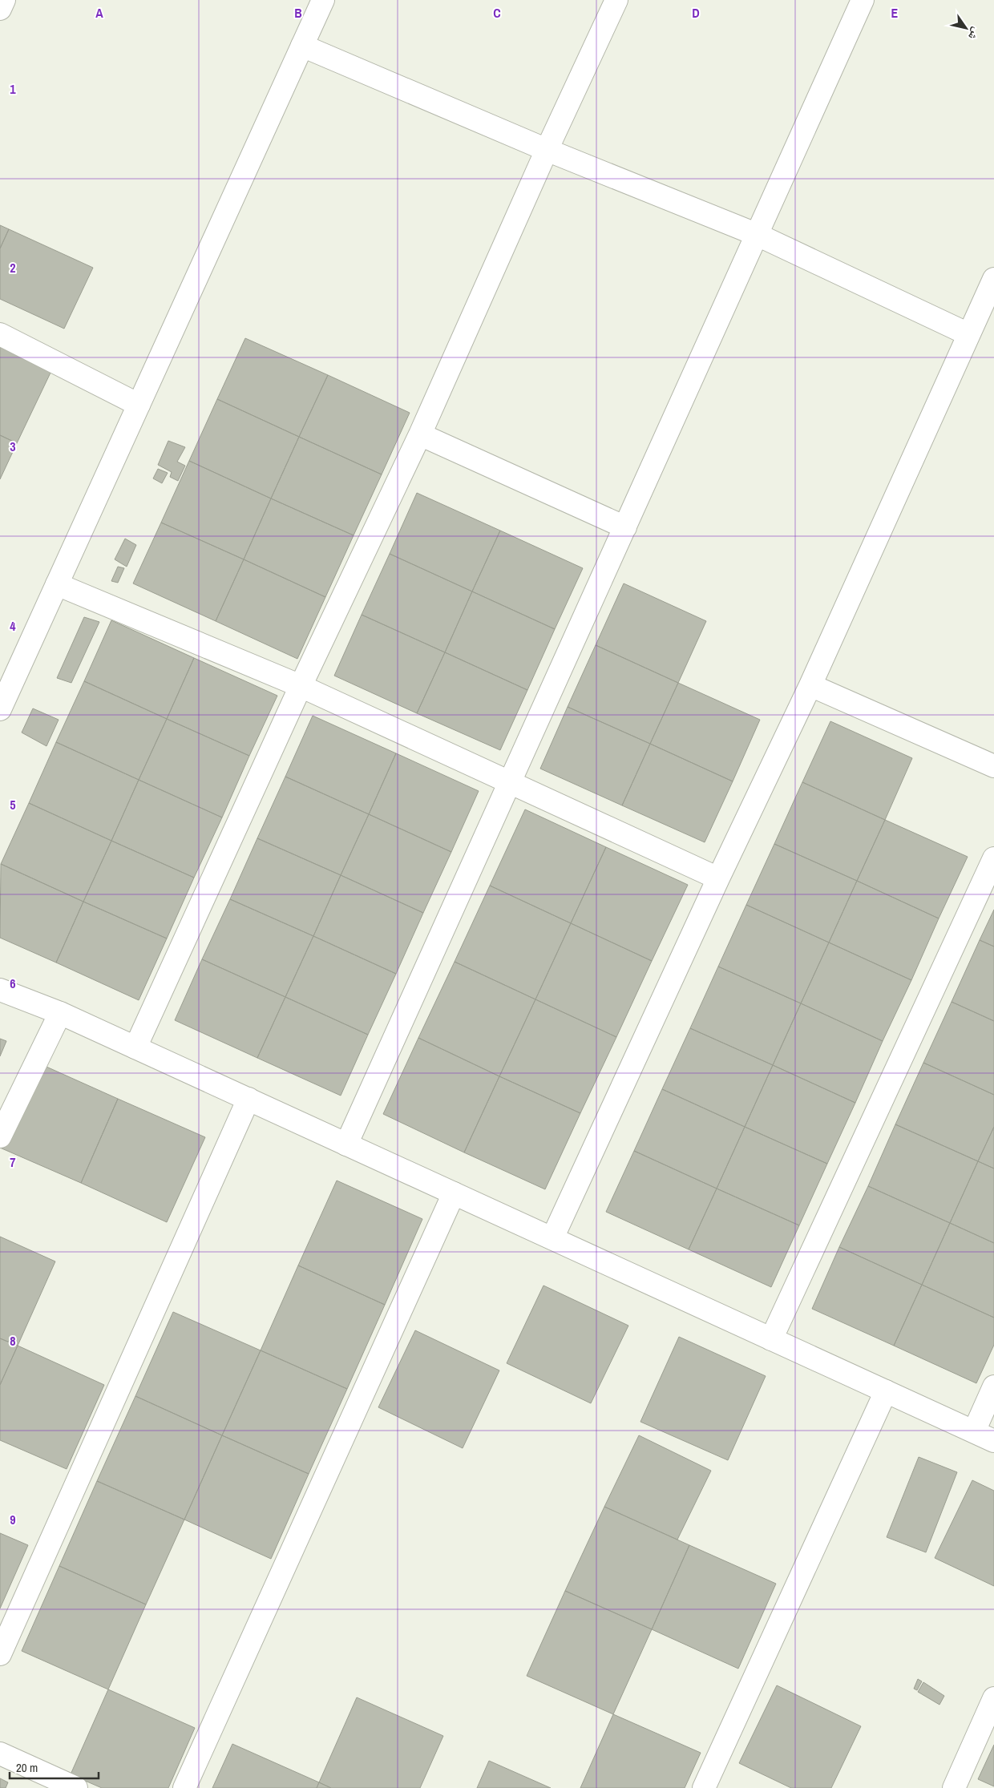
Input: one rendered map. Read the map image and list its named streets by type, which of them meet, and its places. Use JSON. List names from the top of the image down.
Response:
{
  "scale_bar": "20 m",
  "north": "bottom right",
  "grid": {
    "columns": [
      "A",
      "B",
      "C",
      "D",
      "E"
    ],
    "rows": [
      "1",
      "2",
      "3",
      "4",
      "5",
      "6",
      "7",
      "8",
      "9"
    ]
  }
}
